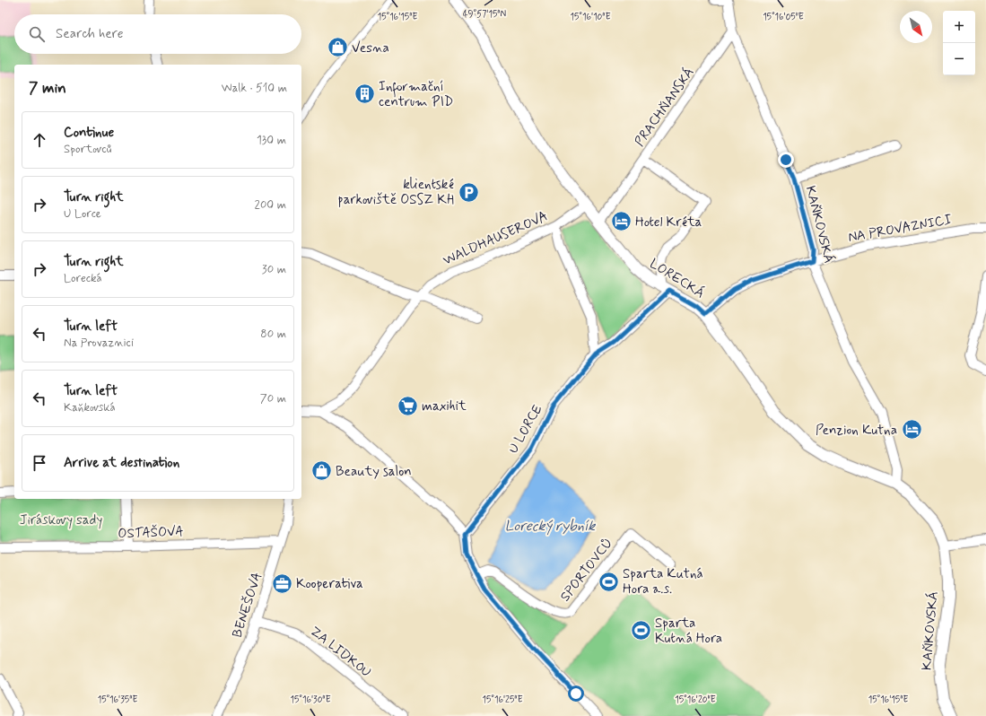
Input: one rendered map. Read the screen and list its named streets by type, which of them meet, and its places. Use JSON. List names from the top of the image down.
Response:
{
  "streets": {
    "street": [
      "PRACHŇANSKÁ",
      "KAŇKOVSKÁ",
      "NA PROVAZNICI",
      "WALDHAUSEROVA",
      "LORECKÁ",
      "U LORCE",
      "OSTAŠOVA",
      "SPORTOVCŮ",
      "BENEŠOVA",
      "ZA LIDKOU"
    ]
  },
  "crossings": [
    ["PRACHŇANSKÁ", "KAŇKOVSKÁ"],
    ["PRACHŇANSKÁ", "LORECKÁ"],
    ["KAŇKOVSKÁ", "NA PROVAZNICI"],
    ["KAŇKOVSKÁ", "LORECKÁ"],
    ["NA PROVAZNICI", "LORECKÁ"],
    ["WALDHAUSEROVA", "LORECKÁ"],
    ["LORECKÁ", "U LORCE"],
    ["OSTAŠOVA", "BENEŠOVA"],
    ["BENEŠOVA", "ZA LIDKOU"]
  ],
  "water": ["Lorecký rybník"],
  "parks": ["Jiráskovy sady"],
  "places": {
    "shop": ["Vesna", "Beauty salon"],
    "building": ["Informační centrum PID"],
    "parking": ["klientské parkoviště OSSZ KH"],
    "hotel": ["Hotel Kréta", "Penzion Kutna"],
    "supermarket": ["maxihit"],
    "sports": ["Sparta Kutná Hora a.s.", "Sparta Kutná Hora"],
    "office": ["Kooperativa"]
  },
  "north": "bottom right",
  "page": {
    "map_buttons": ["+", "−"],
    "search": "Search here",
    "heading": ["7 min", "Walk · 510 m"],
    "list": [
      ["Continue", "Sportovců", "130 m"],
      ["Turn right", "U Lorce", "200 m"],
      ["Turn right", "Lorecká", "30 m"],
      ["Turn left", "Na Provaznici", "80 m"],
      ["Turn left", "Kaňkovská", "70 m"],
      "Arrive at destination"
    ]
  },
  "coordinates": [
    "49°57'15\"N",
    "15°16'15\"E",
    "15°16'10\"E",
    "15°16'05\"E",
    "15°16'35\"E",
    "15°16'30\"E",
    "15°16'25\"E",
    "15°16'20\"E"
  ]
}
